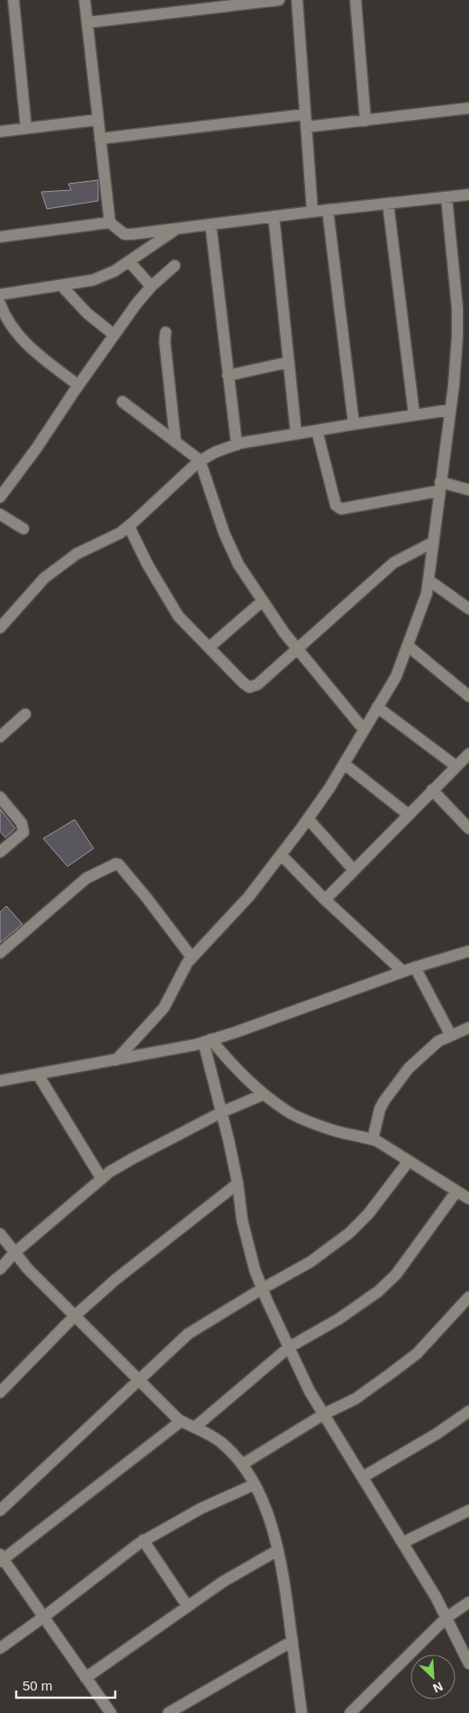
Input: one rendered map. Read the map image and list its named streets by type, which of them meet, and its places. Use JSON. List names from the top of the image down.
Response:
{
  "scale_bar": "50 m",
  "north": "bottom right"
}
